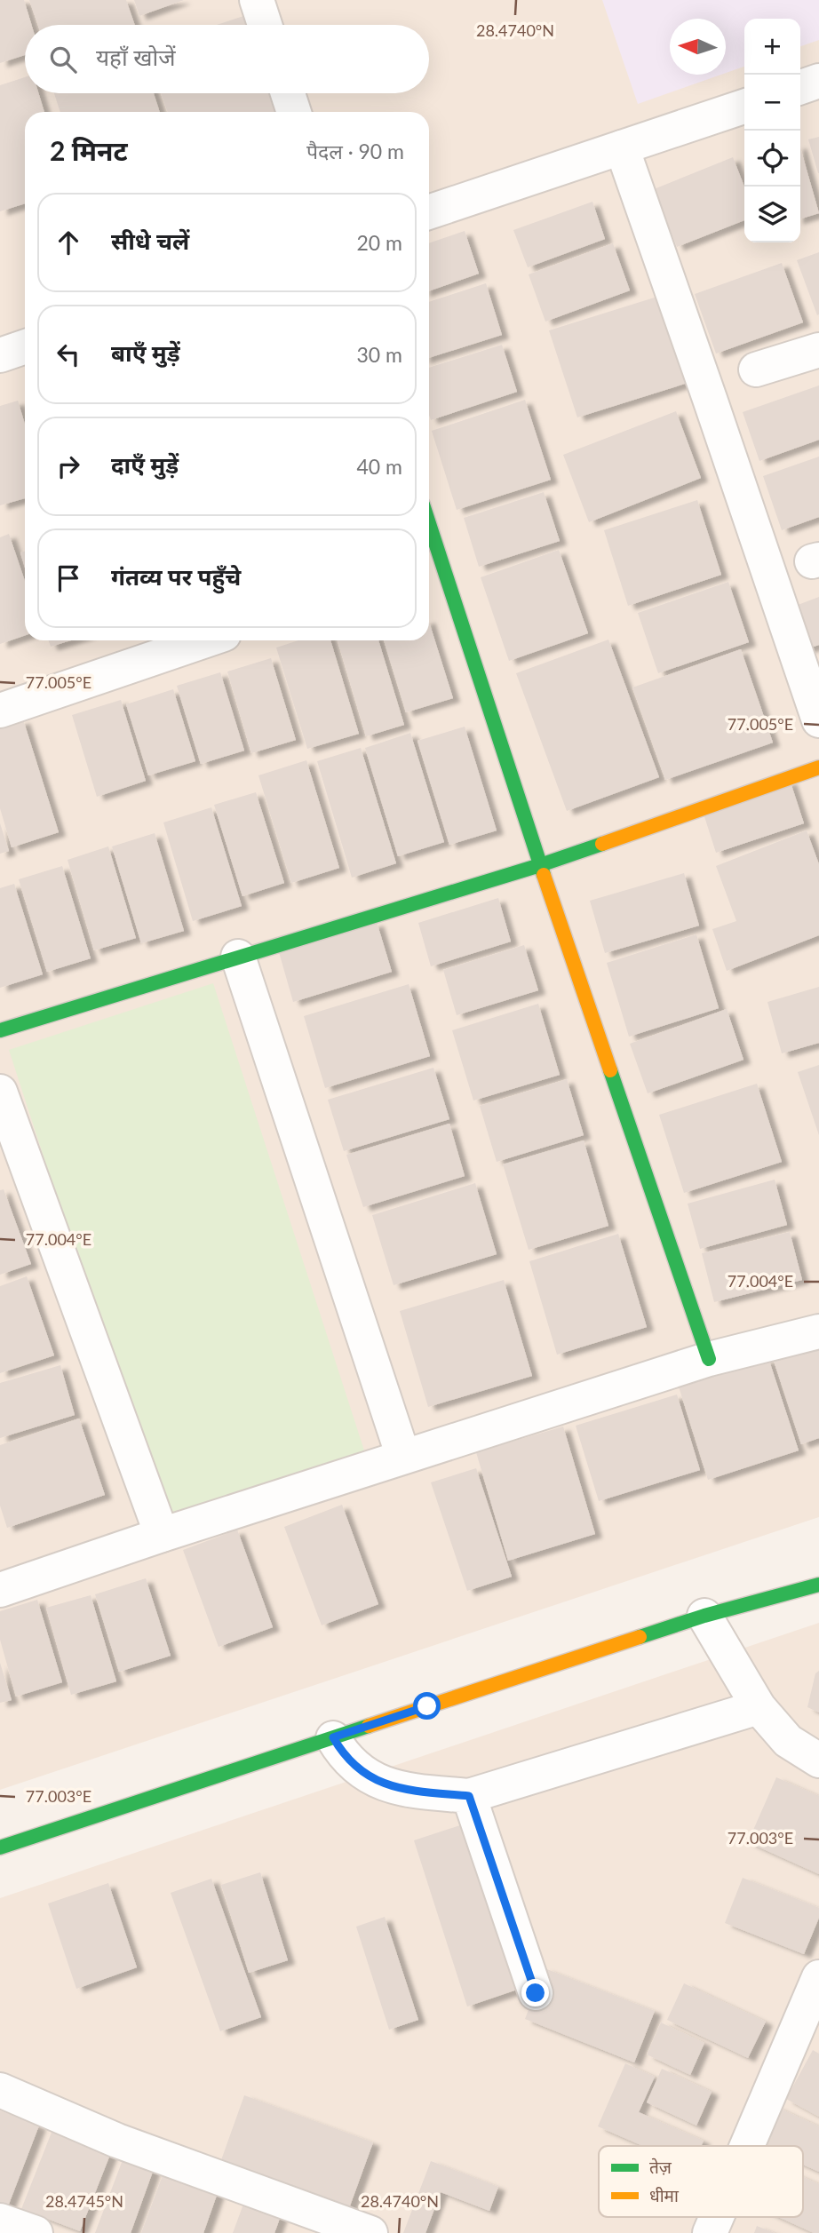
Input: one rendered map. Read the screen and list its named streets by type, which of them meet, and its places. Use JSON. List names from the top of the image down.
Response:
{
  "legend": ["तेज़", "धीमा"],
  "north": "left",
  "page": {
    "map_buttons": ["+", "−"],
    "search": "यहाँ खोजें",
    "heading": ["2 मिनट", "पैदल · 90 m"],
    "list": [
      ["सीधे चलें", "20 m"],
      ["बाएँ मुड़ें", "30 m"],
      ["दाएँ मुड़ें", "40 m"],
      "गंतव्य पर पहुँचे"
    ]
  },
  "coordinates": [
    "28.4740°N",
    "77.005°E",
    "77.004°E",
    "77.003°E",
    "28.4745°N"
  ]
}
